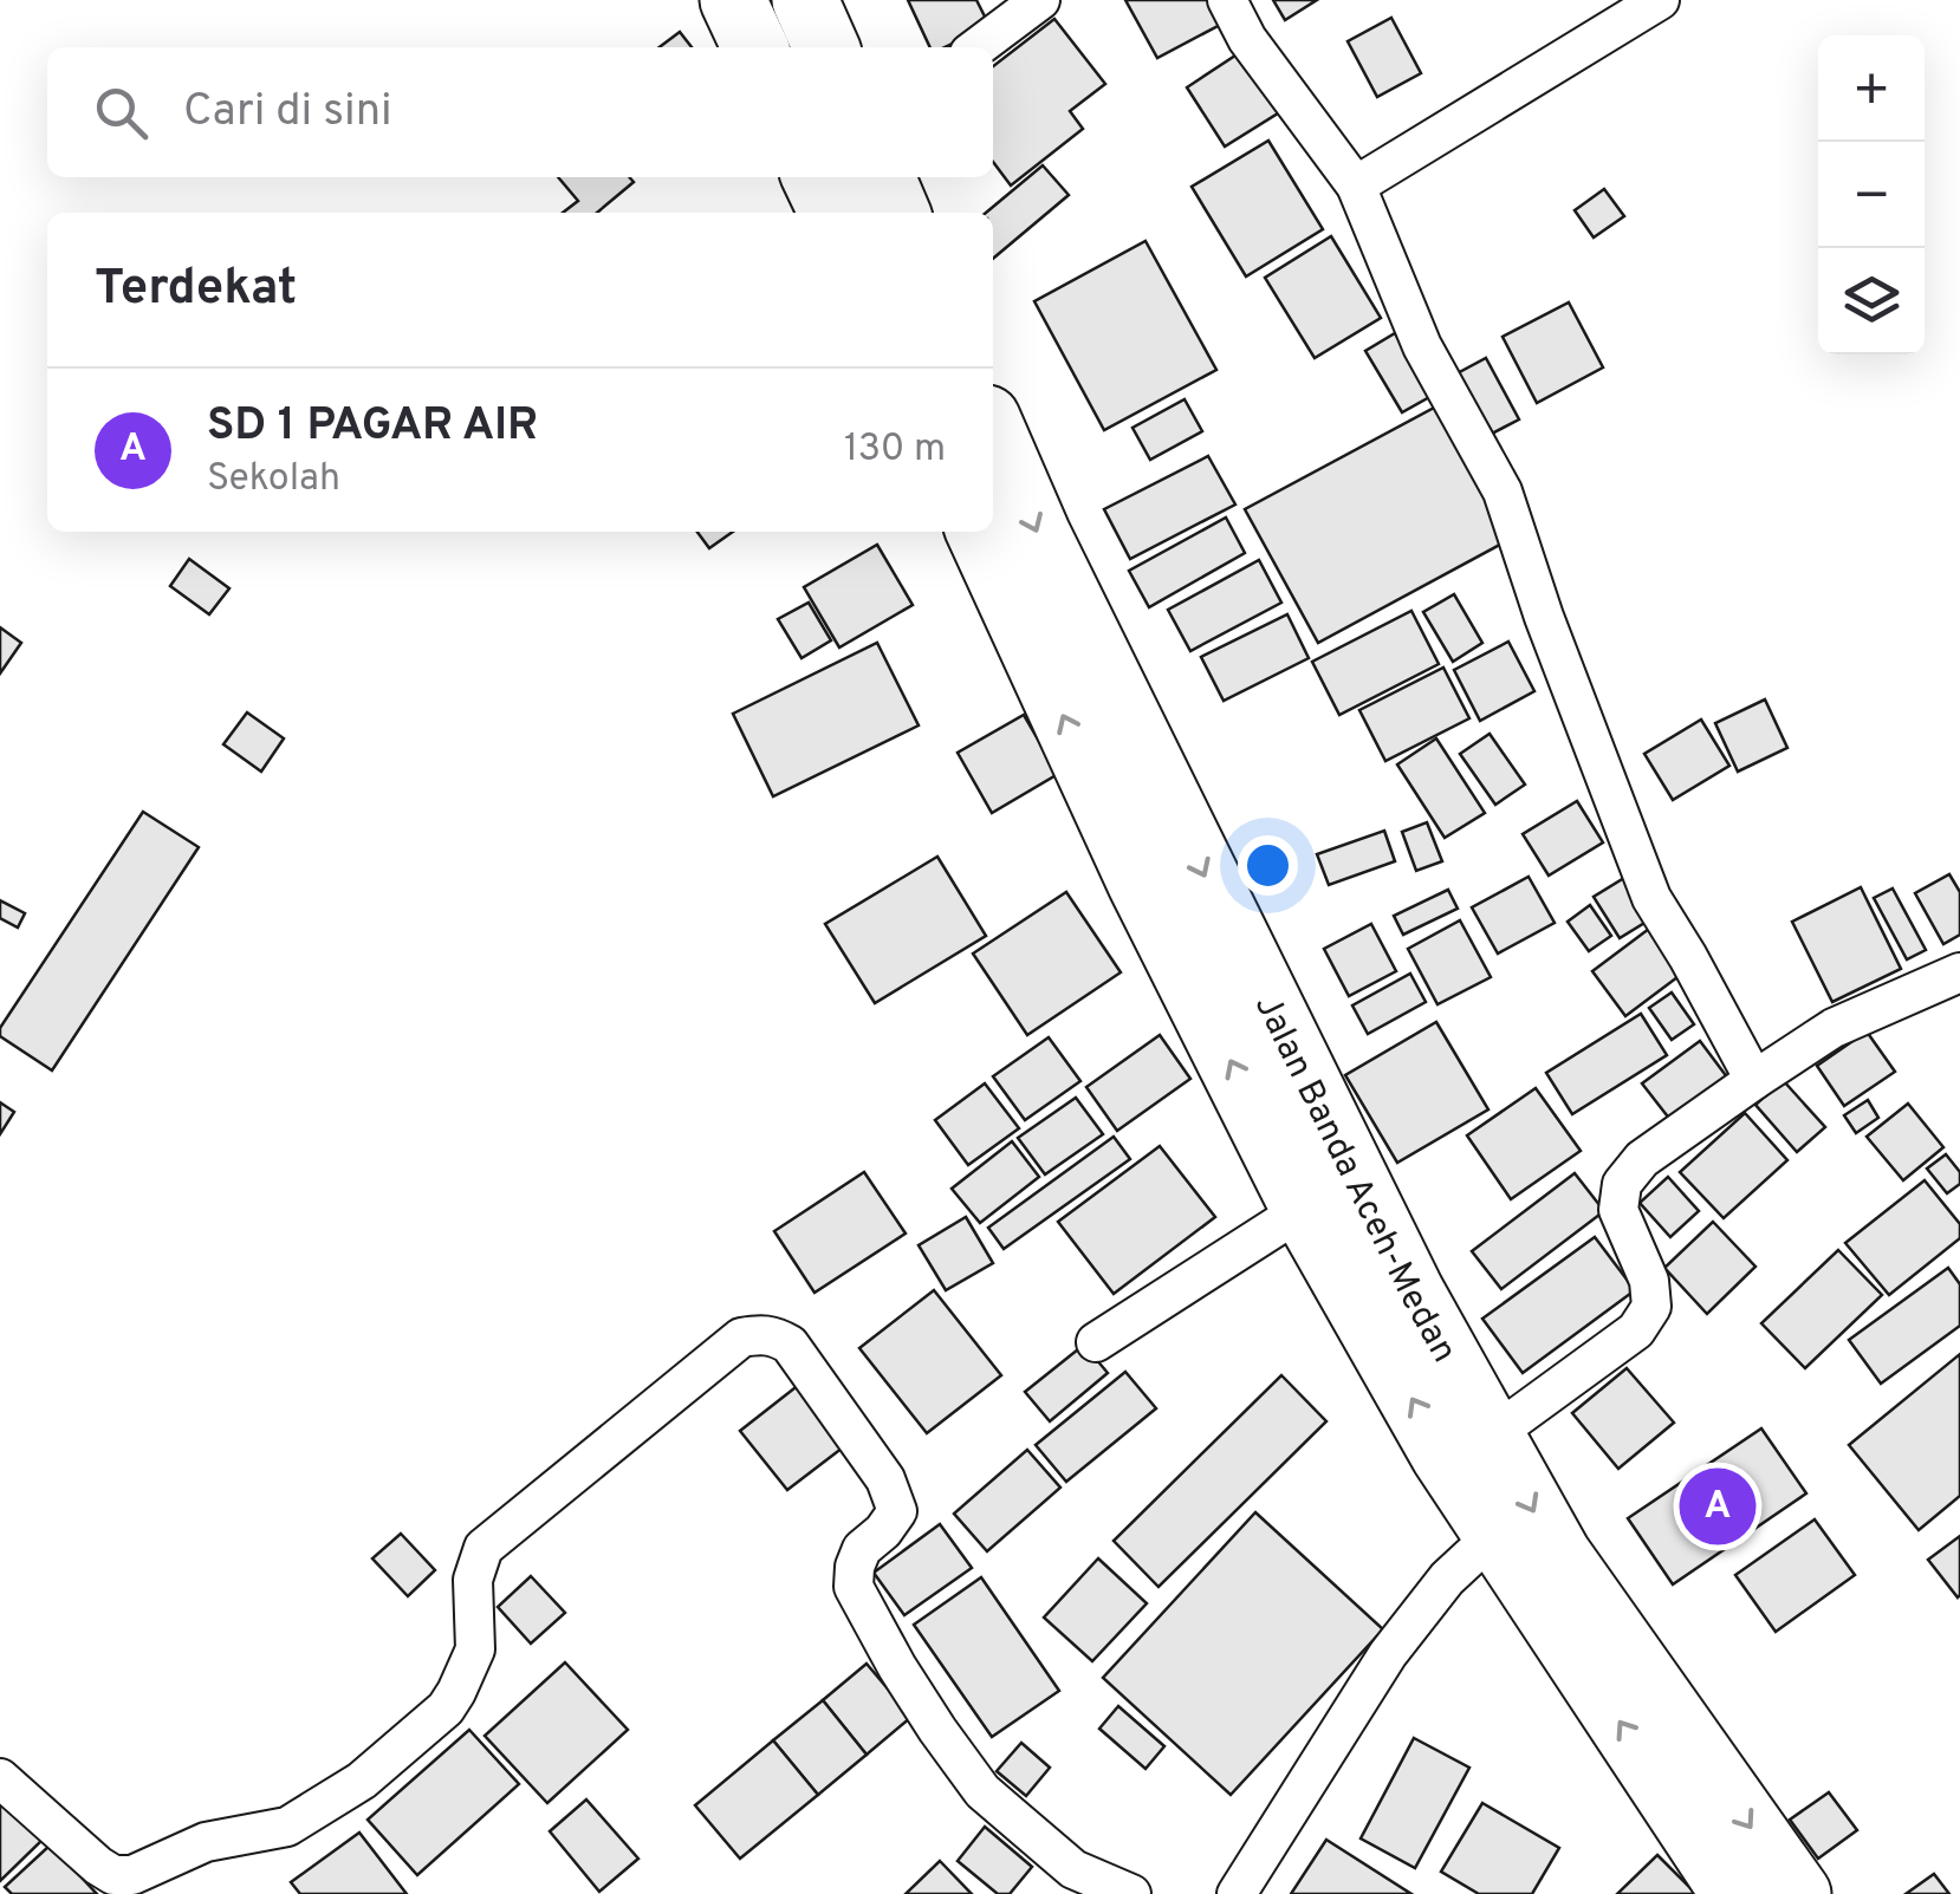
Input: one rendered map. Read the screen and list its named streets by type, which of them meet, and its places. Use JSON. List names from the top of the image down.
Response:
{
  "streets": {
    "highway": ["Jalan Banda Aceh-Medan"]
  },
  "page": {
    "map_buttons": ["+", "−"],
    "search": "Cari di sini",
    "heading": "Terdekat",
    "list": [
      {
        "mark": "A",
        "name": "SD 1 PAGAR AIR",
        "note": "Sekolah",
        "value": "130 m"
      }
    ],
    "pins": "A"
  }
}
